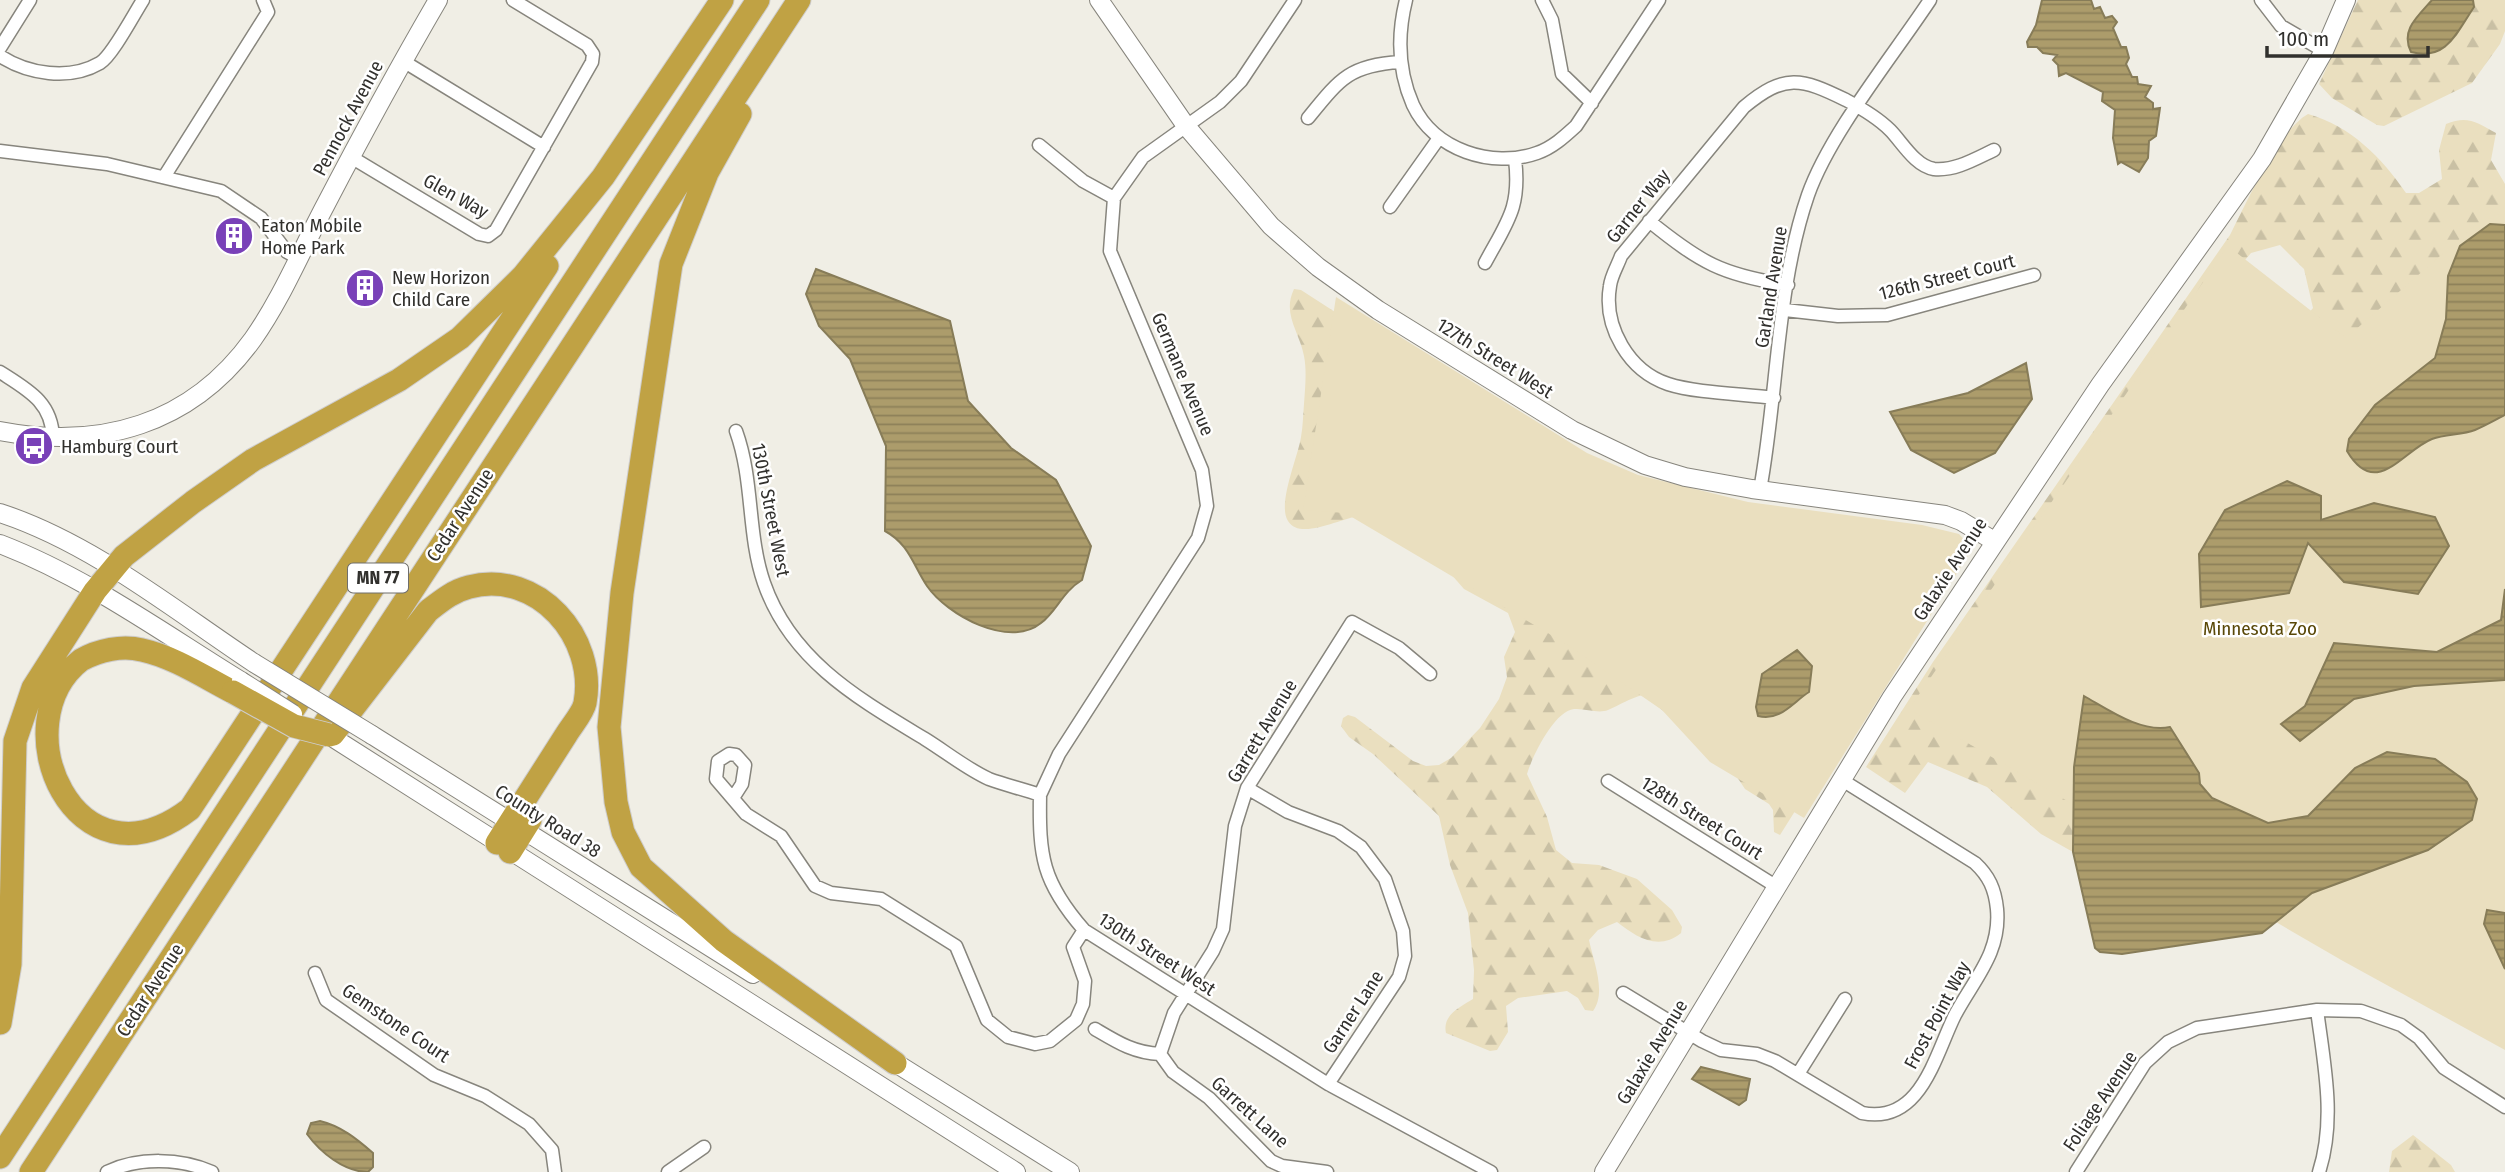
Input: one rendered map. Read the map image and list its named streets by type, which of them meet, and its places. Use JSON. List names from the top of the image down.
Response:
{
  "streets": {
    "highway": ["Cedar Avenue", "MN 77"],
    "street": [
      "Pennock Avenue",
      "Glen Way",
      "Garner Way",
      "126th Street Court",
      "Garland Avenue",
      "127th Street West",
      "Germane Avenue",
      "130th Street West",
      "Galaxie Avenue",
      "Garrett Avenue",
      "128th Street Court",
      "County Road 38",
      "Garner Lane",
      "Frost Point Way",
      "Gemstone Court",
      "Foliage Avenue",
      "Garrett Lane"
    ]
  },
  "crossings": [
    ["Pennock Avenue", "Glen Way"],
    ["Garner Way", "Garland Avenue"],
    ["126th Street Court", "Garland Avenue"],
    ["Garland Avenue", "127th Street West"],
    ["127th Street West", "Galaxie Avenue"],
    ["Germane Avenue", "130th Street West"],
    ["130th Street West", "Garrett Avenue"],
    ["130th Street West", "Garner Lane"],
    ["Galaxie Avenue", "128th Street Court"],
    ["Galaxie Avenue", "Frost Point Way"],
    ["Garrett Avenue", "Garner Lane"],
    ["Garrett Avenue", "Garrett Lane"]
  ],
  "parks": ["Minnesota Zoo"],
  "places": {
    "building": ["Eaton Mobile Home Park", "New Horizon Child Care"],
    "bus stop": ["Hamburg Court"]
  },
  "scale_bar": "100 m"
}
